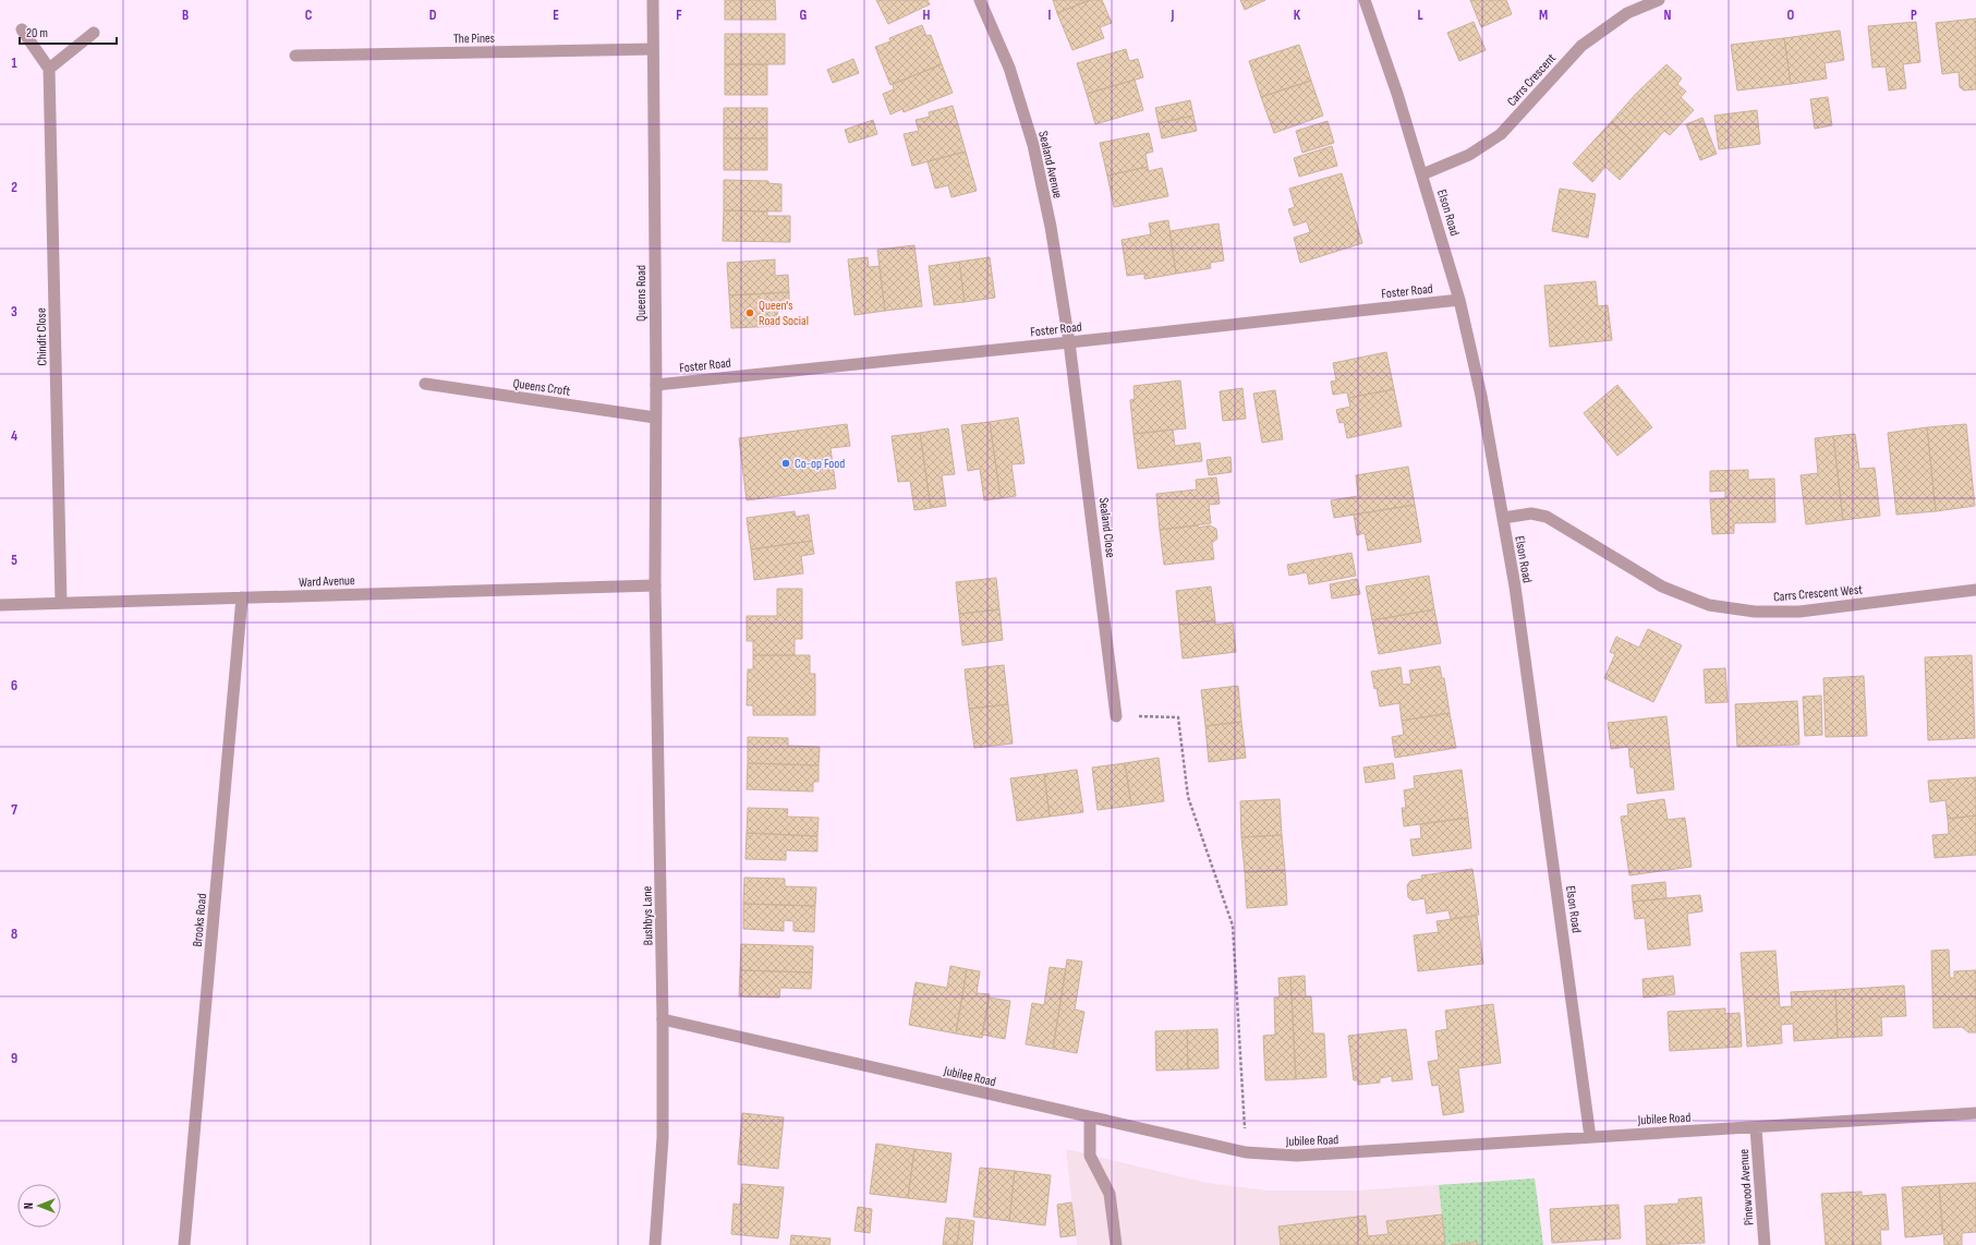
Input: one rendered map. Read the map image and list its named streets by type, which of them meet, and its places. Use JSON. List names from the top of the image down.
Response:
{
  "streets": {
    "street": [
      "The Pines",
      "Carrs Crescent",
      "Sealand Avenue",
      "Elson Road",
      "Foster Road",
      "Queens Road",
      "Chindit Close",
      "Queens Croft",
      "Sealand Close",
      "Ward Avenue",
      "Carrs Crescent West",
      "Bushbys Lane",
      "Brooks Road",
      "Jubilee Road",
      "Pinewood Avenue"
    ]
  },
  "crossings": [
    ["The Pines", "Queens Road"],
    ["Carrs Crescent", "Elson Road"],
    ["Sealand Avenue", "Foster Road"],
    ["Sealand Avenue", "Sealand Close"],
    ["Elson Road", "Foster Road"],
    ["Elson Road", "Carrs Crescent West"],
    ["Elson Road", "Jubilee Road"],
    ["Foster Road", "Queens Road"],
    ["Foster Road", "Sealand Close"],
    ["Queens Road", "Queens Croft"],
    ["Queens Road", "Ward Avenue"],
    ["Queens Road", "Bushbys Lane"],
    ["Chindit Close", "Ward Avenue"],
    ["Ward Avenue", "Bushbys Lane"],
    ["Ward Avenue", "Brooks Road"],
    ["Bushbys Lane", "Jubilee Road"],
    ["Jubilee Road", "Pinewood Avenue"]
  ],
  "places": ["Queen's Road Social", "Co-op Food"],
  "scale_bar": "20 m",
  "north": "left",
  "grid": {
    "columns": [
      "B",
      "C",
      "D",
      "E",
      "F",
      "G",
      "H",
      "I",
      "J",
      "K",
      "L",
      "M",
      "N",
      "O",
      "P"
    ],
    "rows": [
      "1",
      "2",
      "3",
      "4",
      "5",
      "6",
      "7",
      "8",
      "9"
    ]
  }
}
